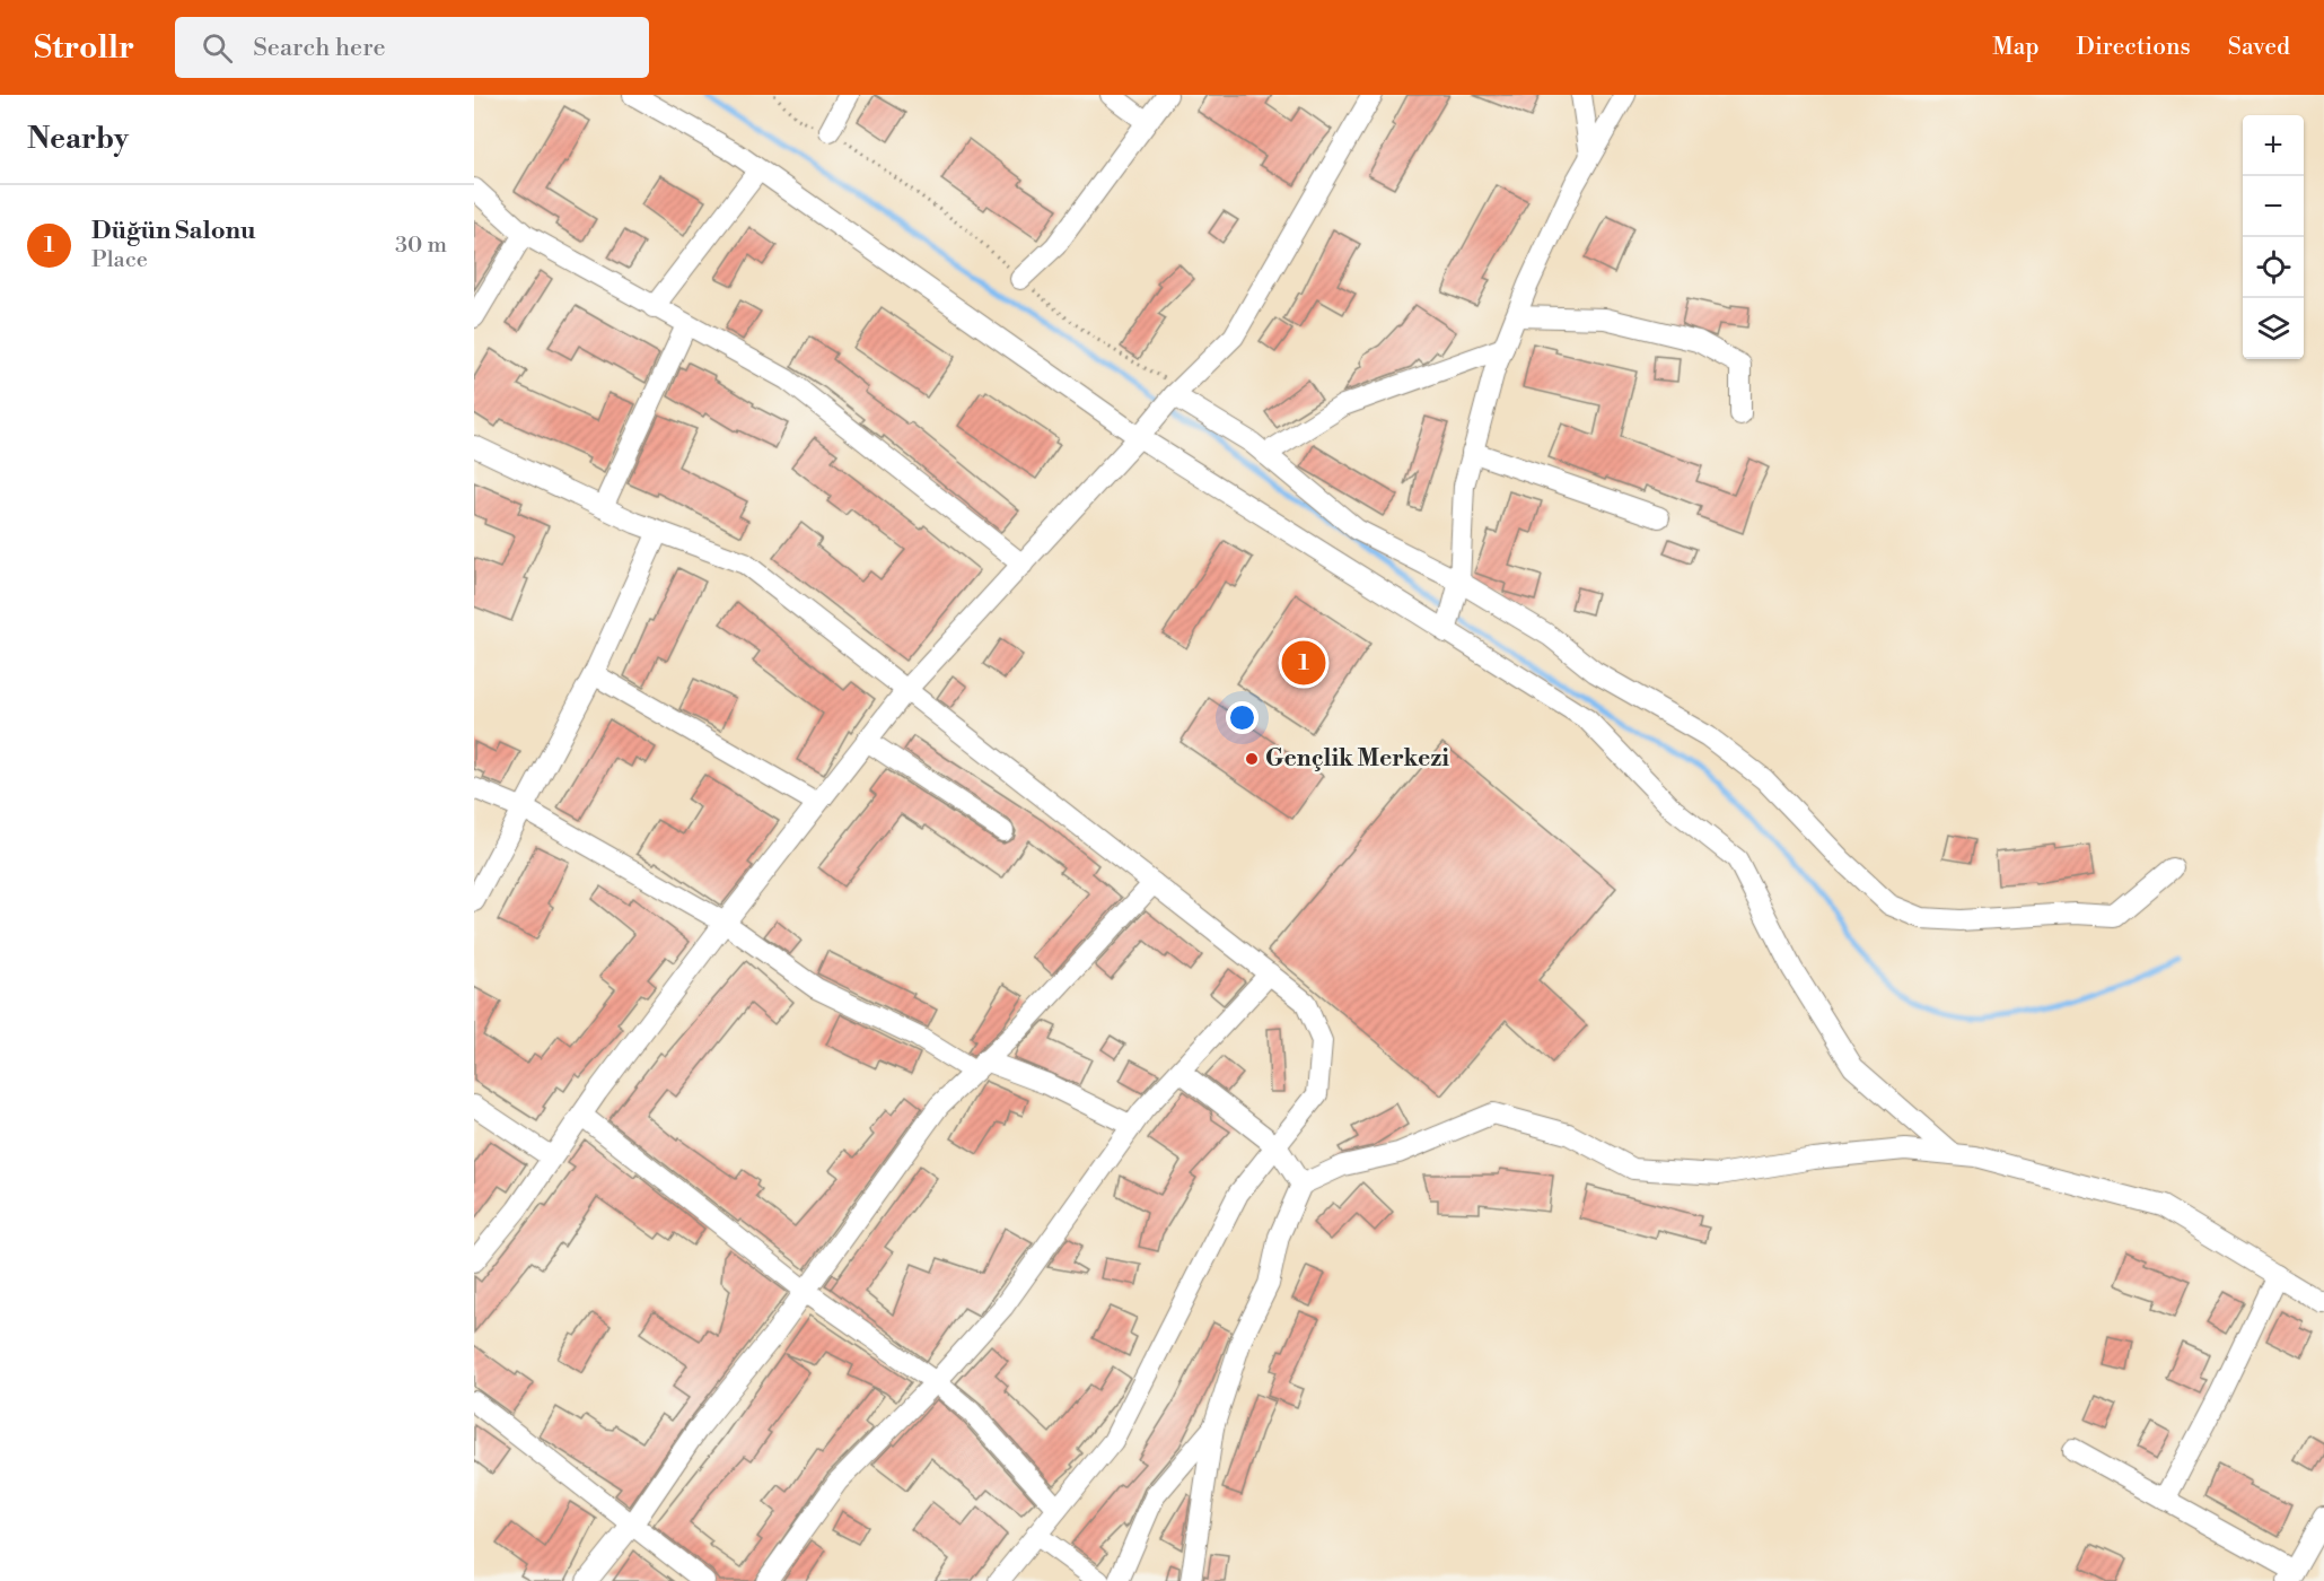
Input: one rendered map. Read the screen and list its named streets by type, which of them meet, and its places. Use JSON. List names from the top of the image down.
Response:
{
  "places": ["Gençlik Merkezi"],
  "page": {
    "header": "Strollr",
    "search": "Search here",
    "nav": ["Map", "Directions", "Saved"],
    "heading": "Nearby",
    "map_buttons": ["+", "−"],
    "list": [
      {
        "mark": "1",
        "name": "Düğün Salonu",
        "note": "Place",
        "value": "30 m"
      }
    ],
    "pins": "1"
  }
}
